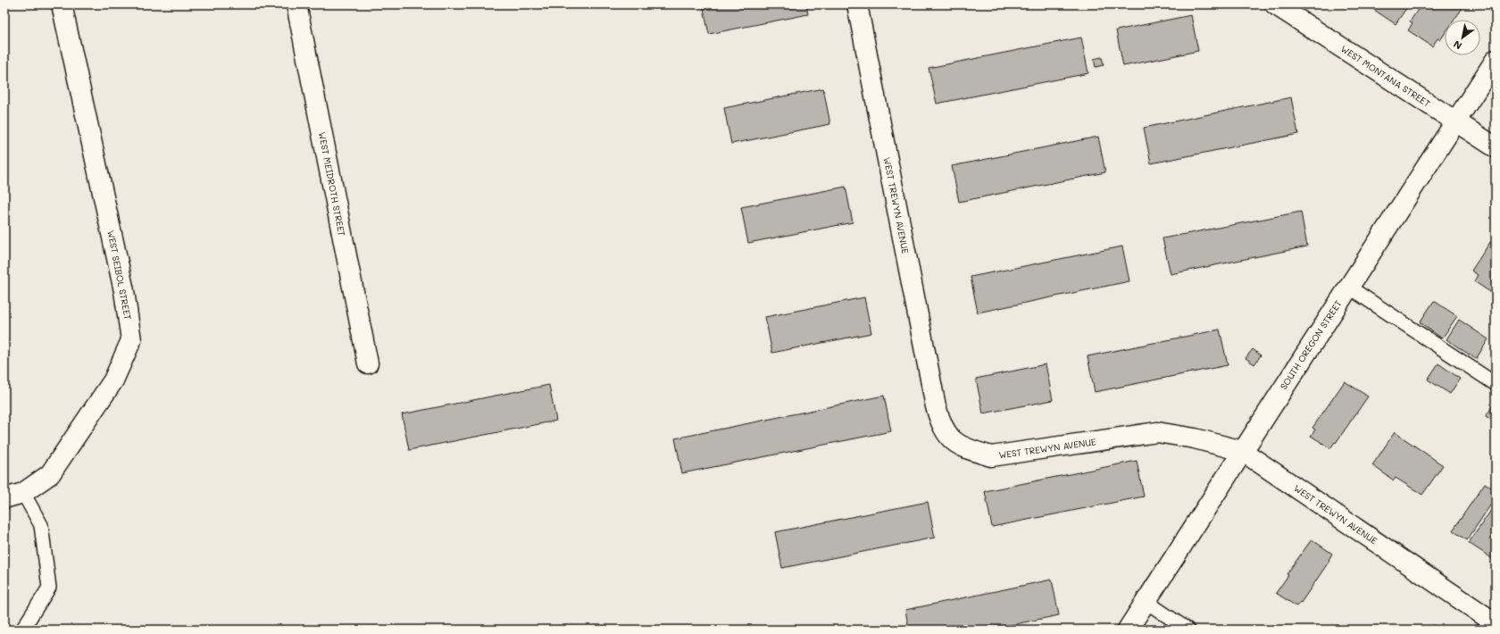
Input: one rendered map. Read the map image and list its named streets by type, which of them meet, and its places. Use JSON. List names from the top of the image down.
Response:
{
  "streets": {
    "street": [
      "WEST MONTANA STREET",
      "WEST MEIDROTH STREET",
      "WEST TREWYN AVENUE",
      "WEST SEIBOL STREET",
      "SOUTH OREGON STREET"
    ]
  },
  "crossings": [
    ["WEST MONTANA STREET", "SOUTH OREGON STREET"],
    ["WEST TREWYN AVENUE", "SOUTH OREGON STREET"]
  ],
  "north": "bottom left"
}
